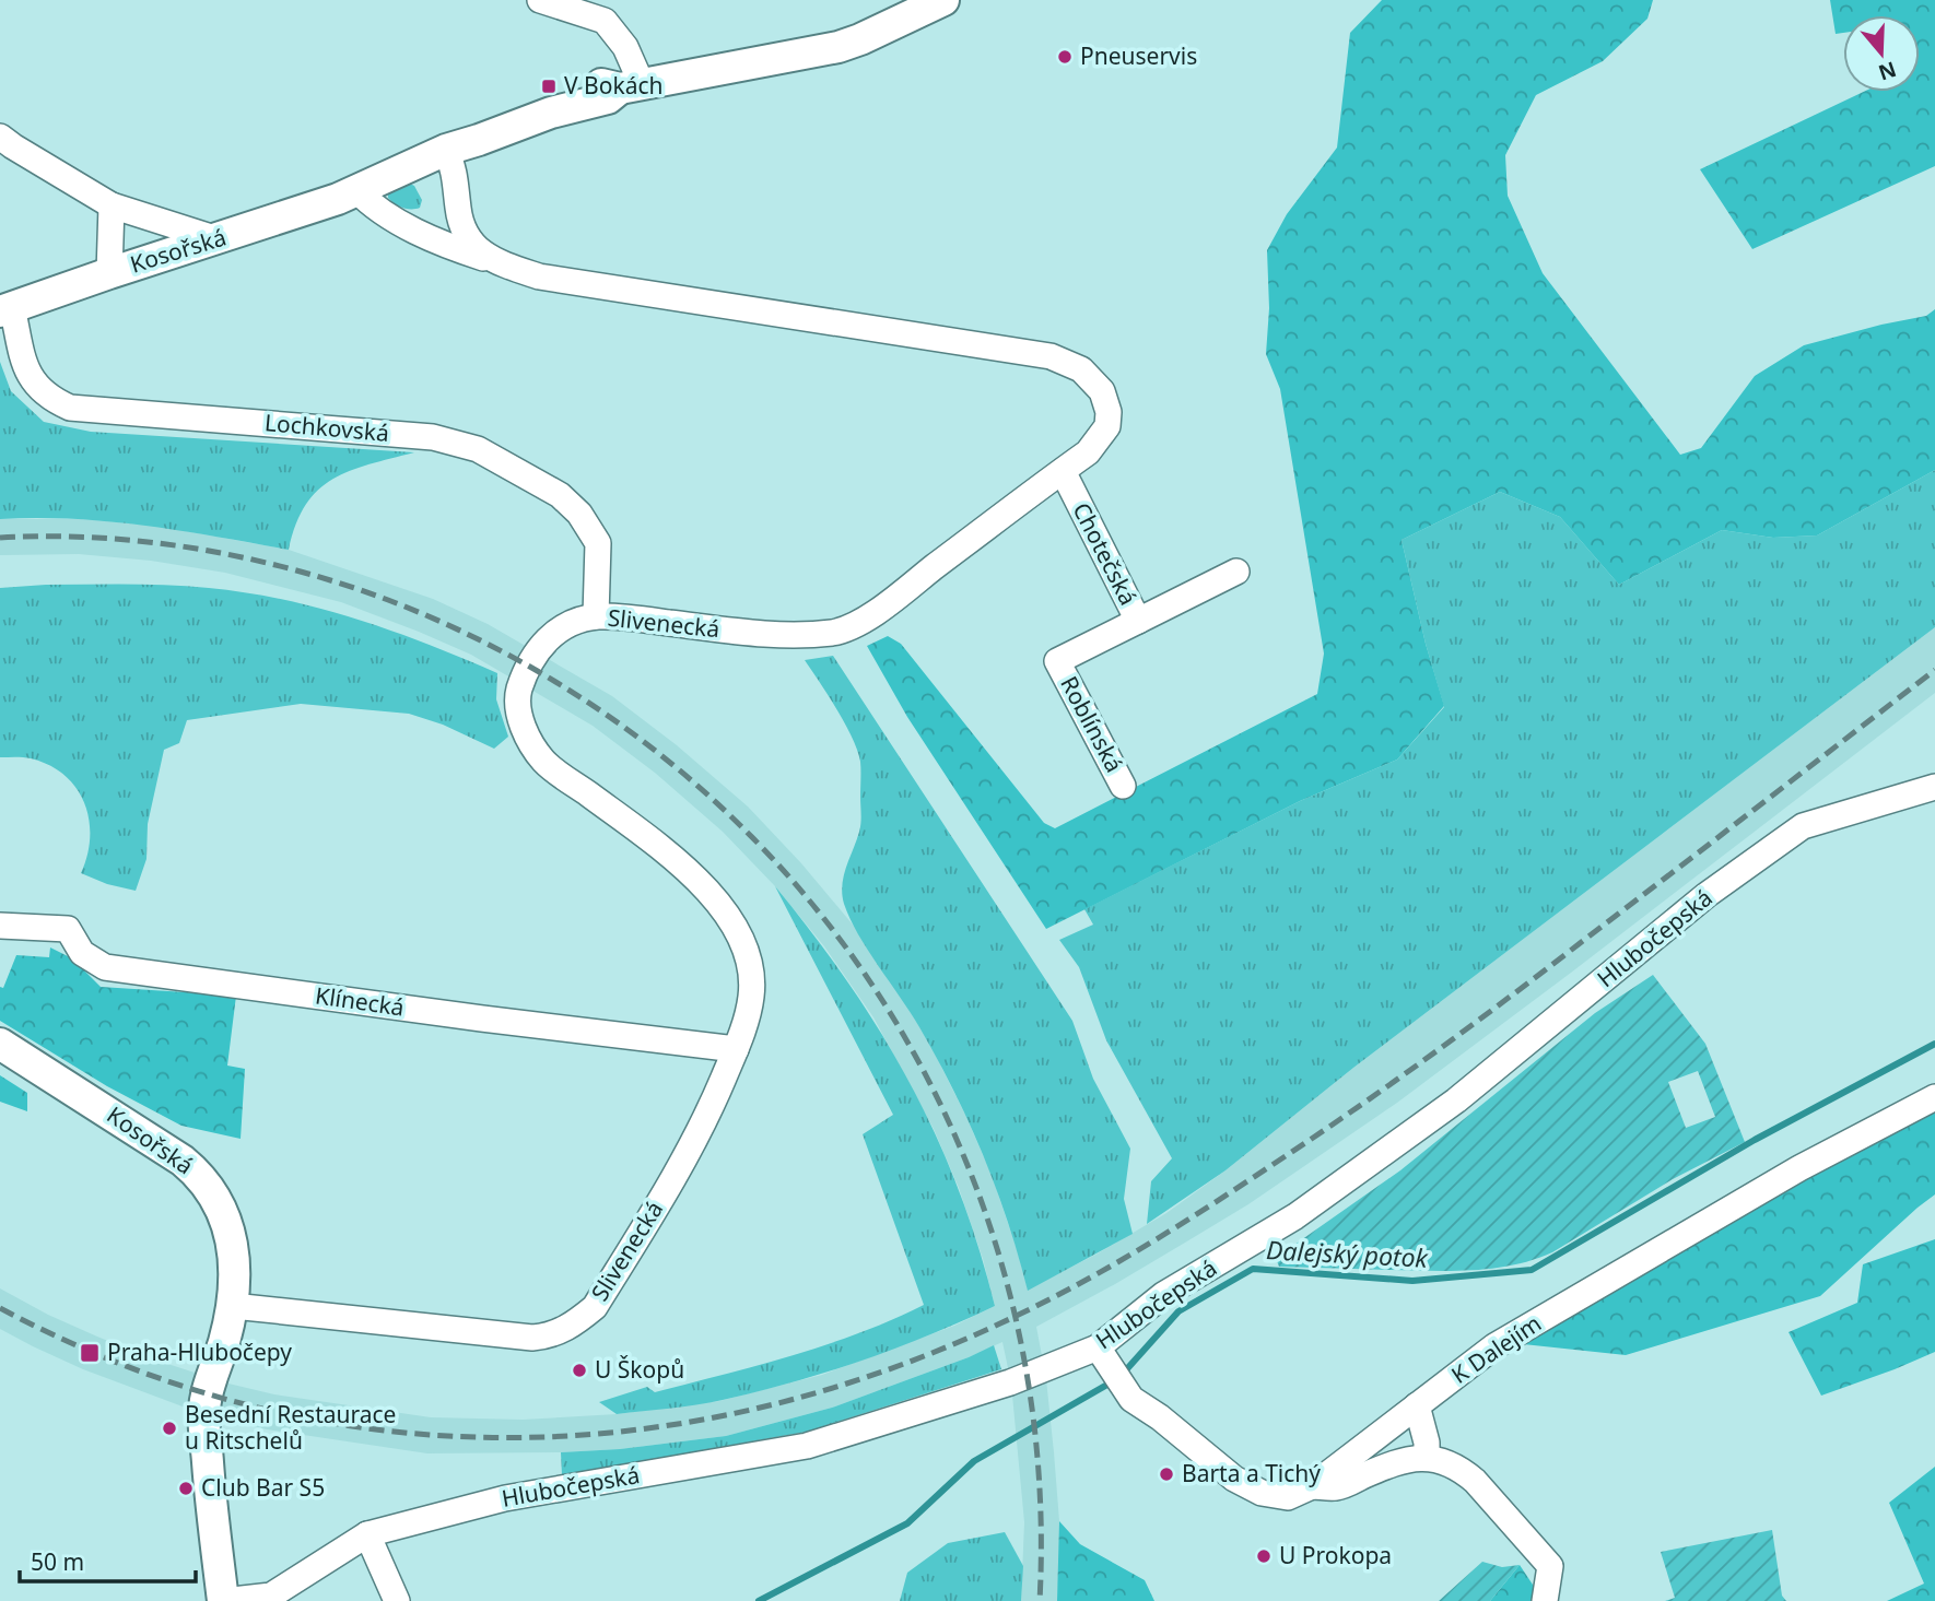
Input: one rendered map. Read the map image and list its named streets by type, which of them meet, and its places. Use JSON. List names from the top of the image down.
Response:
{
  "streets": {
    "street": [
      "Kosořská",
      "Lochkovská",
      "Chotečská",
      "Slivenecká",
      "Roblínská",
      "Hlubočepská",
      "Klínecká",
      "K Dalejím"
    ]
  },
  "crossings": [
    ["Kosořská", "Lochkovská"],
    ["Kosořská", "Slivenecká"],
    ["Kosořská", "Hlubočepská"],
    ["Lochkovská", "Slivenecká"],
    ["Chotečská", "Slivenecká"],
    ["Chotečská", "Roblínská"],
    ["Slivenecká", "Klínecká"],
    ["Hlubočepská", "K Dalejím"]
  ],
  "water": ["Dalejský potok"],
  "places": {
    "other": [
      "Pneuservis",
      "U Škopů",
      "Besední Restaurace u Ritschelů",
      "Barta a Tichý",
      "Club Bar S5",
      "U Prokopa"
    ],
    "transit": ["V Bokách", "Praha-Hlubočepy"]
  },
  "scale_bar": "50 m",
  "north": "bottom"
}
